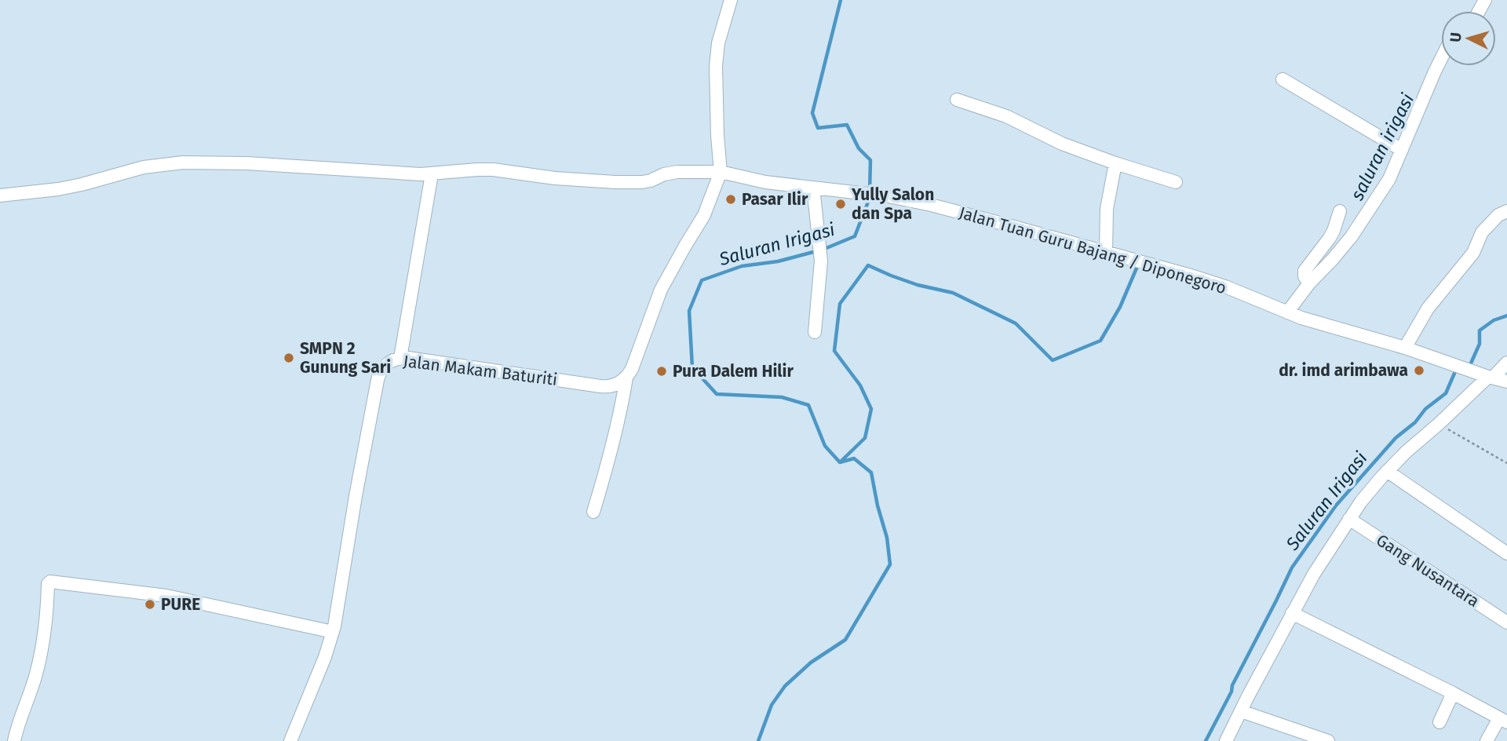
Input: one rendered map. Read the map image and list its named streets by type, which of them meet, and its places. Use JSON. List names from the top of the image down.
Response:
{
  "streets": {
    "street": ["Jalan Tuan Guru Bajang / Diponegoro", "Jalan Makam Baturiti", "Gang Nusantara"]
  },
  "water": ["saluran irigasi", "Saluran Irigasi"],
  "places": [
    "Pasar Ilir",
    "Yully Salon dan Spa",
    "SMPN 2 Gunung Sari",
    "dr. imd arimbawa",
    "Pura Dalem Hilir",
    "PURE"
  ],
  "north": "left"
}
